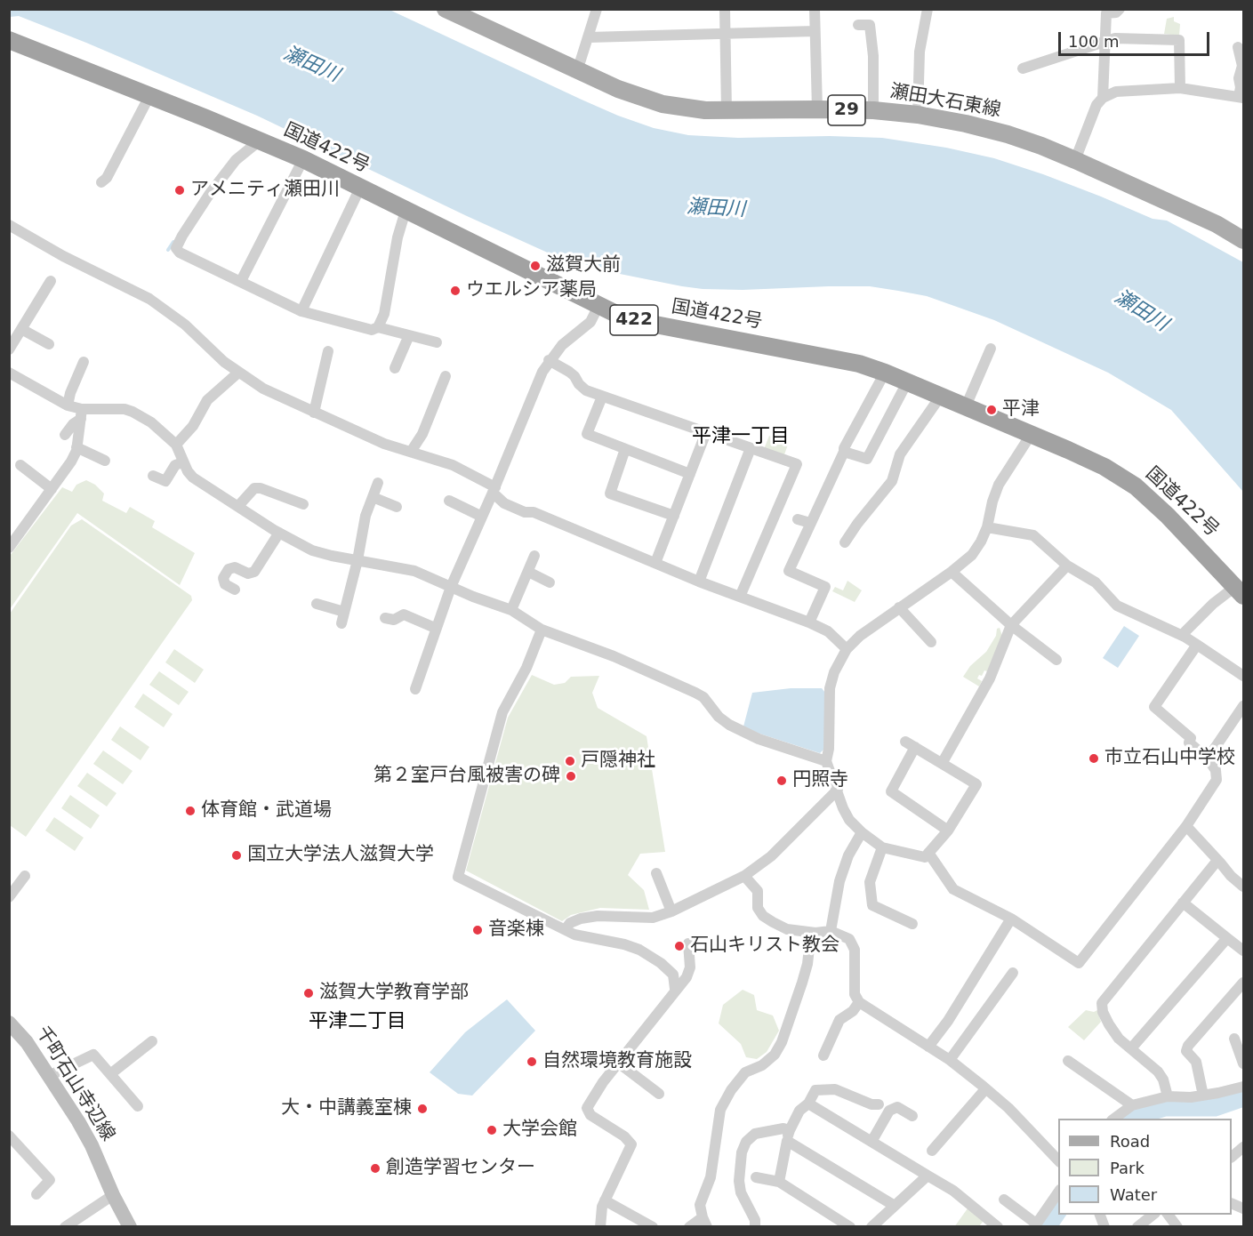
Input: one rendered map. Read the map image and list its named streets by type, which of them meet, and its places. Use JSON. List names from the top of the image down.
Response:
{
  "streets": {
    "highway": ["国道422号", "422"],
    "main road": ["瀬田大石東線", "29", "千町石山寺辺線"]
  },
  "districts": ["平津一丁目", "平津二丁目"],
  "water": ["瀬田川"],
  "places": [
    "アメニティ瀬田川",
    "滋賀大前",
    "ウエルシア薬局",
    "平津",
    "市立石山中学校",
    "戸隠神社",
    "第２室戸台風被害の碑",
    "円照寺",
    "体育館・武道場",
    "国立大学法人滋賀大学",
    "音楽棟",
    "石山キリスト教会",
    "滋賀大学教育学部",
    "自然環境教育施設",
    "大・中講義室棟",
    "大学会館",
    "創造学習センター"
  ],
  "legend": ["Road", "Park", "Water"],
  "scale_bar": "100 m"
}
